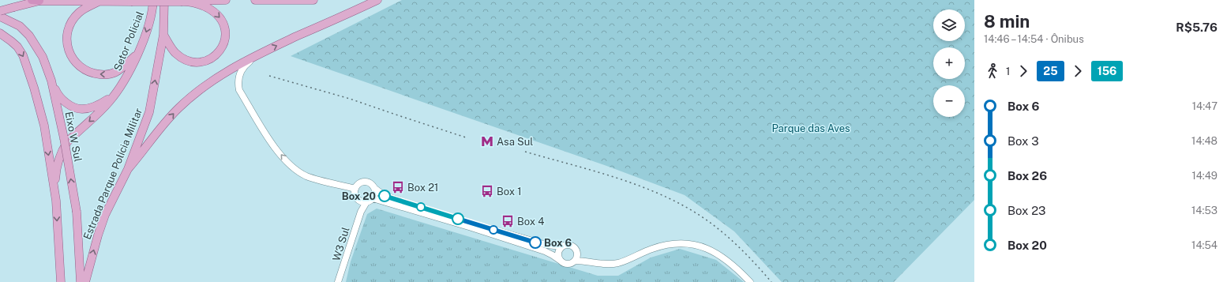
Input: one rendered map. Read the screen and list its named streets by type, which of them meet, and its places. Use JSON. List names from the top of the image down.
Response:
{
  "streets": {
    "main road": ["Setor Policial", "Eixo W Sul", "Estrada Parque Polícia Militar"],
    "street": ["W3 Sul"]
  },
  "one_way": ["Setor Policial"],
  "parks": ["Parque das Aves"],
  "places": {
    "metro station": ["Asa Sul"],
    "bus stop": ["Box 21", "Box 1", "Box 4"],
    "other": ["Box 20", "Box 6"]
  },
  "lines": ["bus line 156", "bus line 25"],
  "page": {
    "heading": ["8 min", "14:46 – 14:54 · Ônibus", "R$5.76"],
    "map_buttons": ["+", "−"],
    "legs": ["1", "25", "156"],
    "list": [
      {
        "name": "Box 6",
        "value": "14:47"
      },
      {
        "name": "Box 3",
        "value": "14:48"
      },
      {
        "name": "Box 26",
        "value": "14:49"
      },
      {
        "name": "Box 23",
        "value": "14:53"
      },
      {
        "name": "Box 20",
        "value": "14:54"
      }
    ]
  }
}
